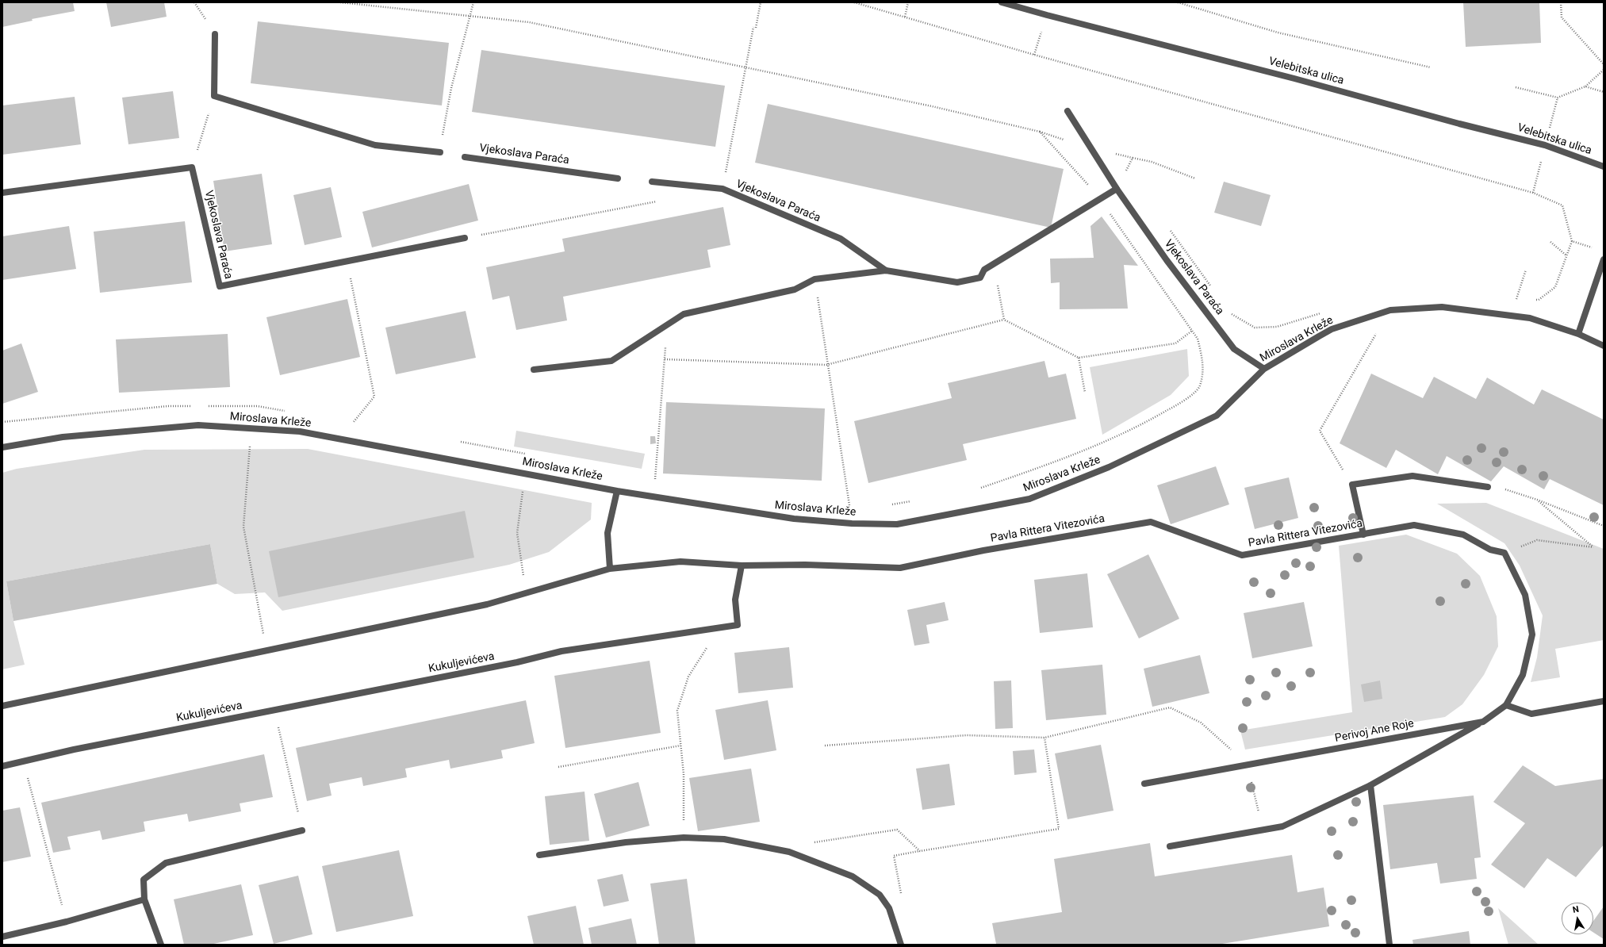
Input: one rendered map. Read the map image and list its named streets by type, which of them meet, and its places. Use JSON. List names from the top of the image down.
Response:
{
  "streets": {
    "street": [
      "Velebitska ulica",
      "Vjekoslava Paraća",
      "Miroslava Krleže",
      "Pavla Rittera Vitezovića",
      "Kukuljevićeva",
      "Perivoj Ane Roje"
    ]
  },
  "crossings": [
    ["Vjekoslava Paraća", "Miroslava Krleže"],
    ["Pavla Rittera Vitezovića", "Kukuljevićeva"]
  ],
  "north": "top"
}
